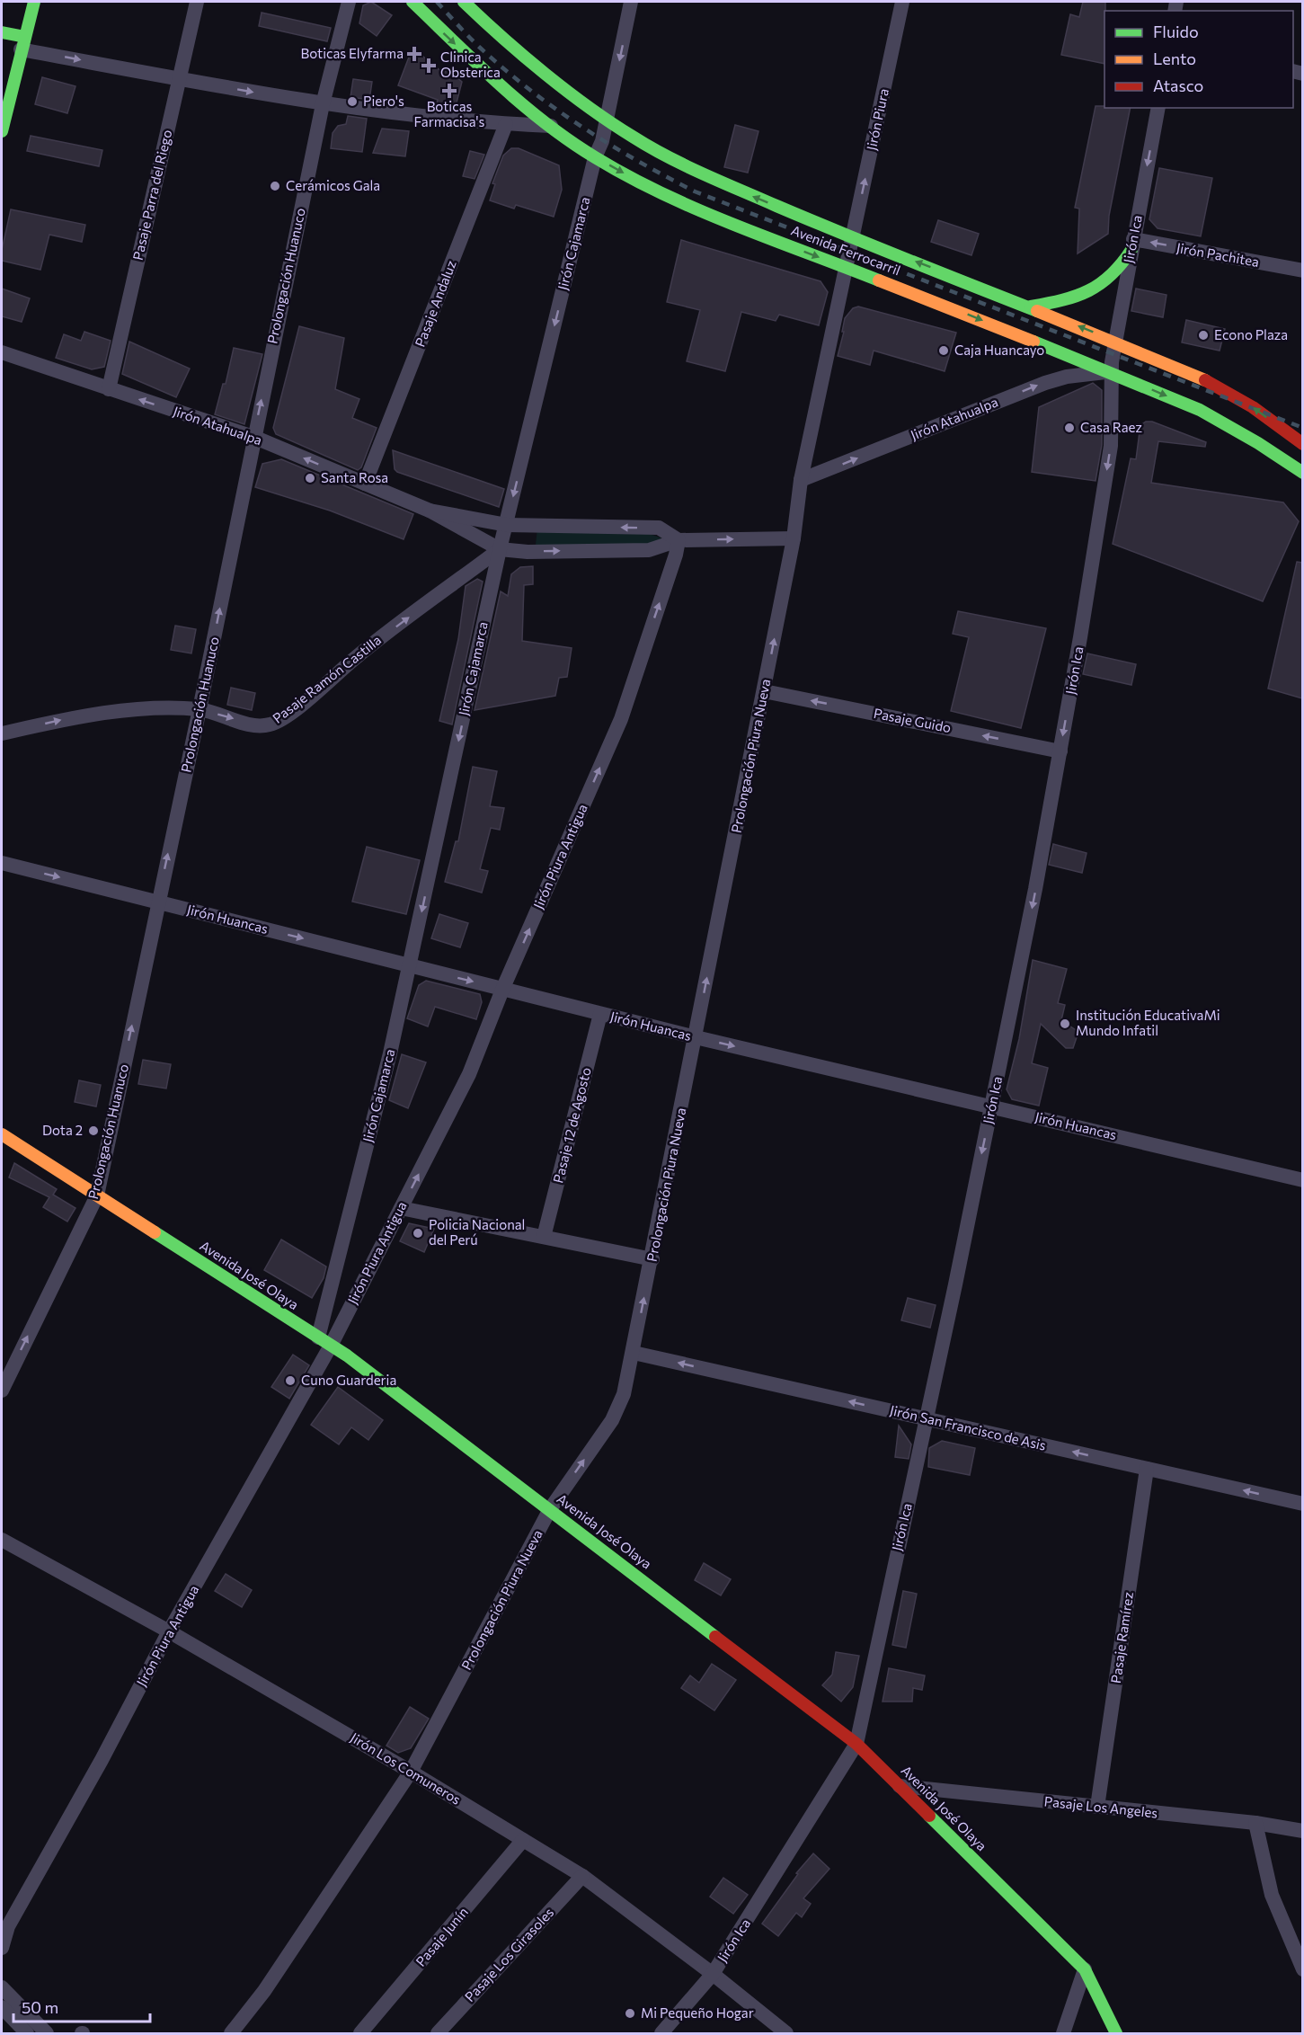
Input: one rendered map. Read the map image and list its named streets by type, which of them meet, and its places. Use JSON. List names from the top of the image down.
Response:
{
  "streets": {
    "main road": ["Avenida Ferrocarril", "Avenida José Olaya"],
    "street": [
      "Jirón Piura",
      "Pasaje Parra del Riego",
      "Jirón Ica",
      "Jirón Cajamarca",
      "Jirón Pachitea",
      "Prolongación Huanuco",
      "Pasaje Andaluz",
      "Jirón Atahualpa",
      "Pasaje Ramón Castilla",
      "Pasaje Guido",
      "Prolongación Piura Nueva",
      "Jirón Piura Antigua",
      "Jirón Huancas",
      "Pasaje 12 de Agosto",
      "Jirón San Francisco de Asis",
      "Pasaje Ramírez",
      "Jirón Los Comuneros",
      "Pasaje Los Angeles",
      "Pasaje Junín",
      "Pasaje Los Girasoles"
    ]
  },
  "crossings": [
    ["Jirón Piura", "Avenida Ferrocarril"],
    ["Jirón Piura", "Prolongación Piura Nueva"],
    ["Pasaje Parra del Riego", "Jirón Atahualpa"],
    ["Jirón Ica", "Avenida Ferrocarril"],
    ["Jirón Ica", "Jirón Pachitea"],
    ["Jirón Ica", "Jirón Atahualpa"],
    ["Jirón Ica", "Pasaje Guido"],
    ["Jirón Ica", "Jirón Huancas"],
    ["Jirón Ica", "Avenida José Olaya"],
    ["Jirón Ica", "Jirón San Francisco de Asis"],
    ["Jirón Ica", "Jirón Los Comuneros"],
    ["Jirón Cajamarca", "Avenida Ferrocarril"],
    ["Jirón Cajamarca", "Jirón Atahualpa"],
    ["Jirón Cajamarca", "Pasaje Ramón Castilla"],
    ["Jirón Cajamarca", "Jirón Piura Antigua"],
    ["Jirón Cajamarca", "Jirón Huancas"],
    ["Jirón Cajamarca", "Avenida José Olaya"],
    ["Avenida Ferrocarril", "Jirón Atahualpa"],
    ["Avenida Ferrocarril", "Prolongación Piura Nueva"],
    ["Prolongación Huanuco", "Jirón Atahualpa"],
    ["Prolongación Huanuco", "Pasaje Ramón Castilla"],
    ["Prolongación Huanuco", "Jirón Huancas"],
    ["Prolongación Huanuco", "Avenida José Olaya"],
    ["Pasaje Andaluz", "Jirón Atahualpa"],
    ["Jirón Atahualpa", "Pasaje Ramón Castilla"],
    ["Jirón Atahualpa", "Prolongación Piura Nueva"],
    ["Jirón Atahualpa", "Jirón Piura Antigua"],
    ["Pasaje Guido", "Prolongación Piura Nueva"],
    ["Prolongación Piura Nueva", "Jirón Huancas"],
    ["Prolongación Piura Nueva", "Avenida José Olaya"],
    ["Prolongación Piura Nueva", "Jirón San Francisco de Asis"],
    ["Prolongación Piura Nueva", "Jirón Los Comuneros"],
    ["Jirón Piura Antigua", "Jirón Huancas"],
    ["Jirón Piura Antigua", "Avenida José Olaya"],
    ["Jirón Piura Antigua", "Jirón Los Comuneros"],
    ["Jirón Huancas", "Pasaje 12 de Agosto"],
    ["Avenida José Olaya", "Pasaje Los Angeles"],
    ["Jirón San Francisco de Asis", "Pasaje Ramírez"],
    ["Pasaje Ramírez", "Pasaje Los Angeles"],
    ["Jirón Los Comuneros", "Pasaje Junín"],
    ["Jirón Los Comuneros", "Pasaje Los Girasoles"]
  ],
  "one_way": [
    "Jirón Piura",
    "Jirón Ica",
    "Jirón Cajamarca",
    "Jirón Pachitea",
    "Prolongación Huanuco",
    "Pasaje Ramón Castilla",
    "Pasaje Guido",
    "Prolongación Piura Nueva",
    "Jirón Piura Antigua",
    "Jirón Huancas",
    "Jirón San Francisco de Asis"
  ],
  "places": {
    "health": ["Boticas Elyfarma", "Clinica Obsterica", "Boticas Farmacisa's"],
    "other": [
      "Piero's",
      "Cerámicos Gala",
      "Econo Plaza",
      "Caja Huancayo",
      "Casa Raez",
      "Santa Rosa",
      "Institución EducativaMi Mundo Infatil",
      "Dota 2",
      "Policia Nacional del Perú",
      "Cuno Guarderia",
      "Mi Pequeño Hogar"
    ]
  },
  "legend": ["Fluido", "Lento", "Atasco"],
  "scale_bar": "50 m"
}
